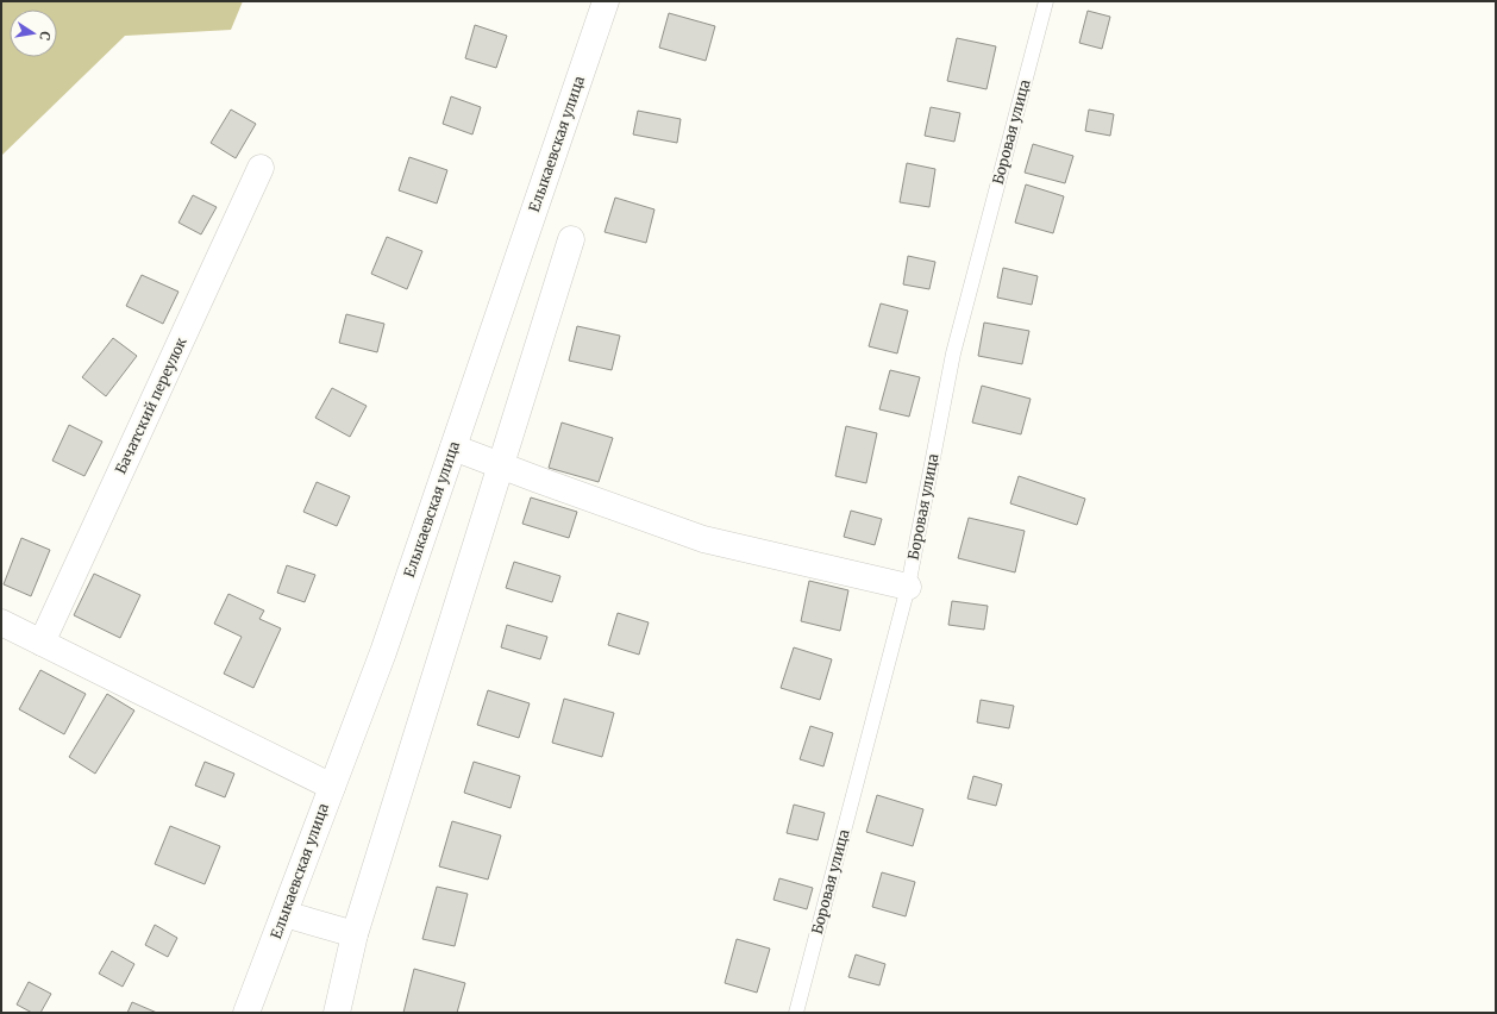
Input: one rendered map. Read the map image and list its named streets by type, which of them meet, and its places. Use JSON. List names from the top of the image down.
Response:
{
  "streets": {
    "street": ["Елыкаевская улица", "Бачатский переулок"],
    "lane": ["Боровая улица"]
  },
  "north": "right"
}
